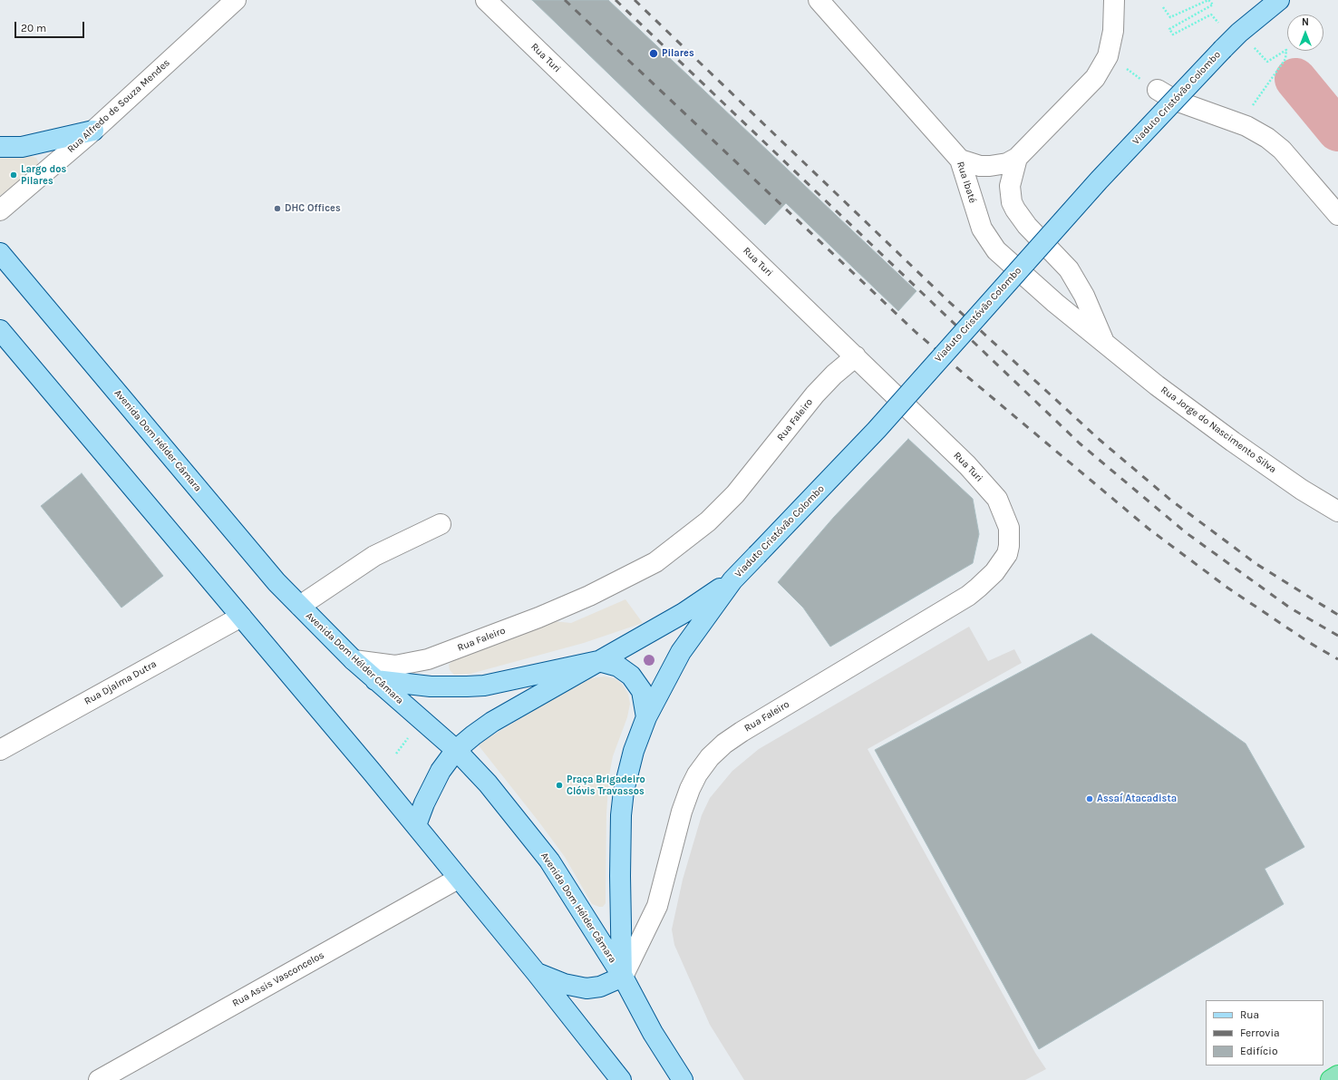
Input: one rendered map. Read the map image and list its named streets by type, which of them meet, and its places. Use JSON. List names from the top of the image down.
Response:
{
  "streets": {
    "main road": ["Viaduto Cristóvão Colombo", "Avenida Dom Hélder Câmara"],
    "street": [
      "Rua Turi",
      "Rua Alfredo de Souza Mendes",
      "Rua Ibaté",
      "Rua Faleiro",
      "Rua Jorge do Nascimento Silva",
      "Rua Djalma Dutra",
      "Rua Assis Vasconcelos"
    ]
  },
  "crossings": [
    ["Rua Turi", "Rua Faleiro"],
    ["Rua Ibaté", "Rua Jorge do Nascimento Silva"],
    ["Rua Faleiro", "Avenida Dom Hélder Câmara"]
  ],
  "places": [
    "Pilares",
    "Largo dos Pilares",
    "DHC Offices",
    "Praça Brigadeiro Clóvis Travassos",
    "Assaí Atacadista"
  ],
  "legend": ["Rua", "Ferrovia", "Edifício"],
  "scale_bar": "20 m",
  "north": "top"
}
